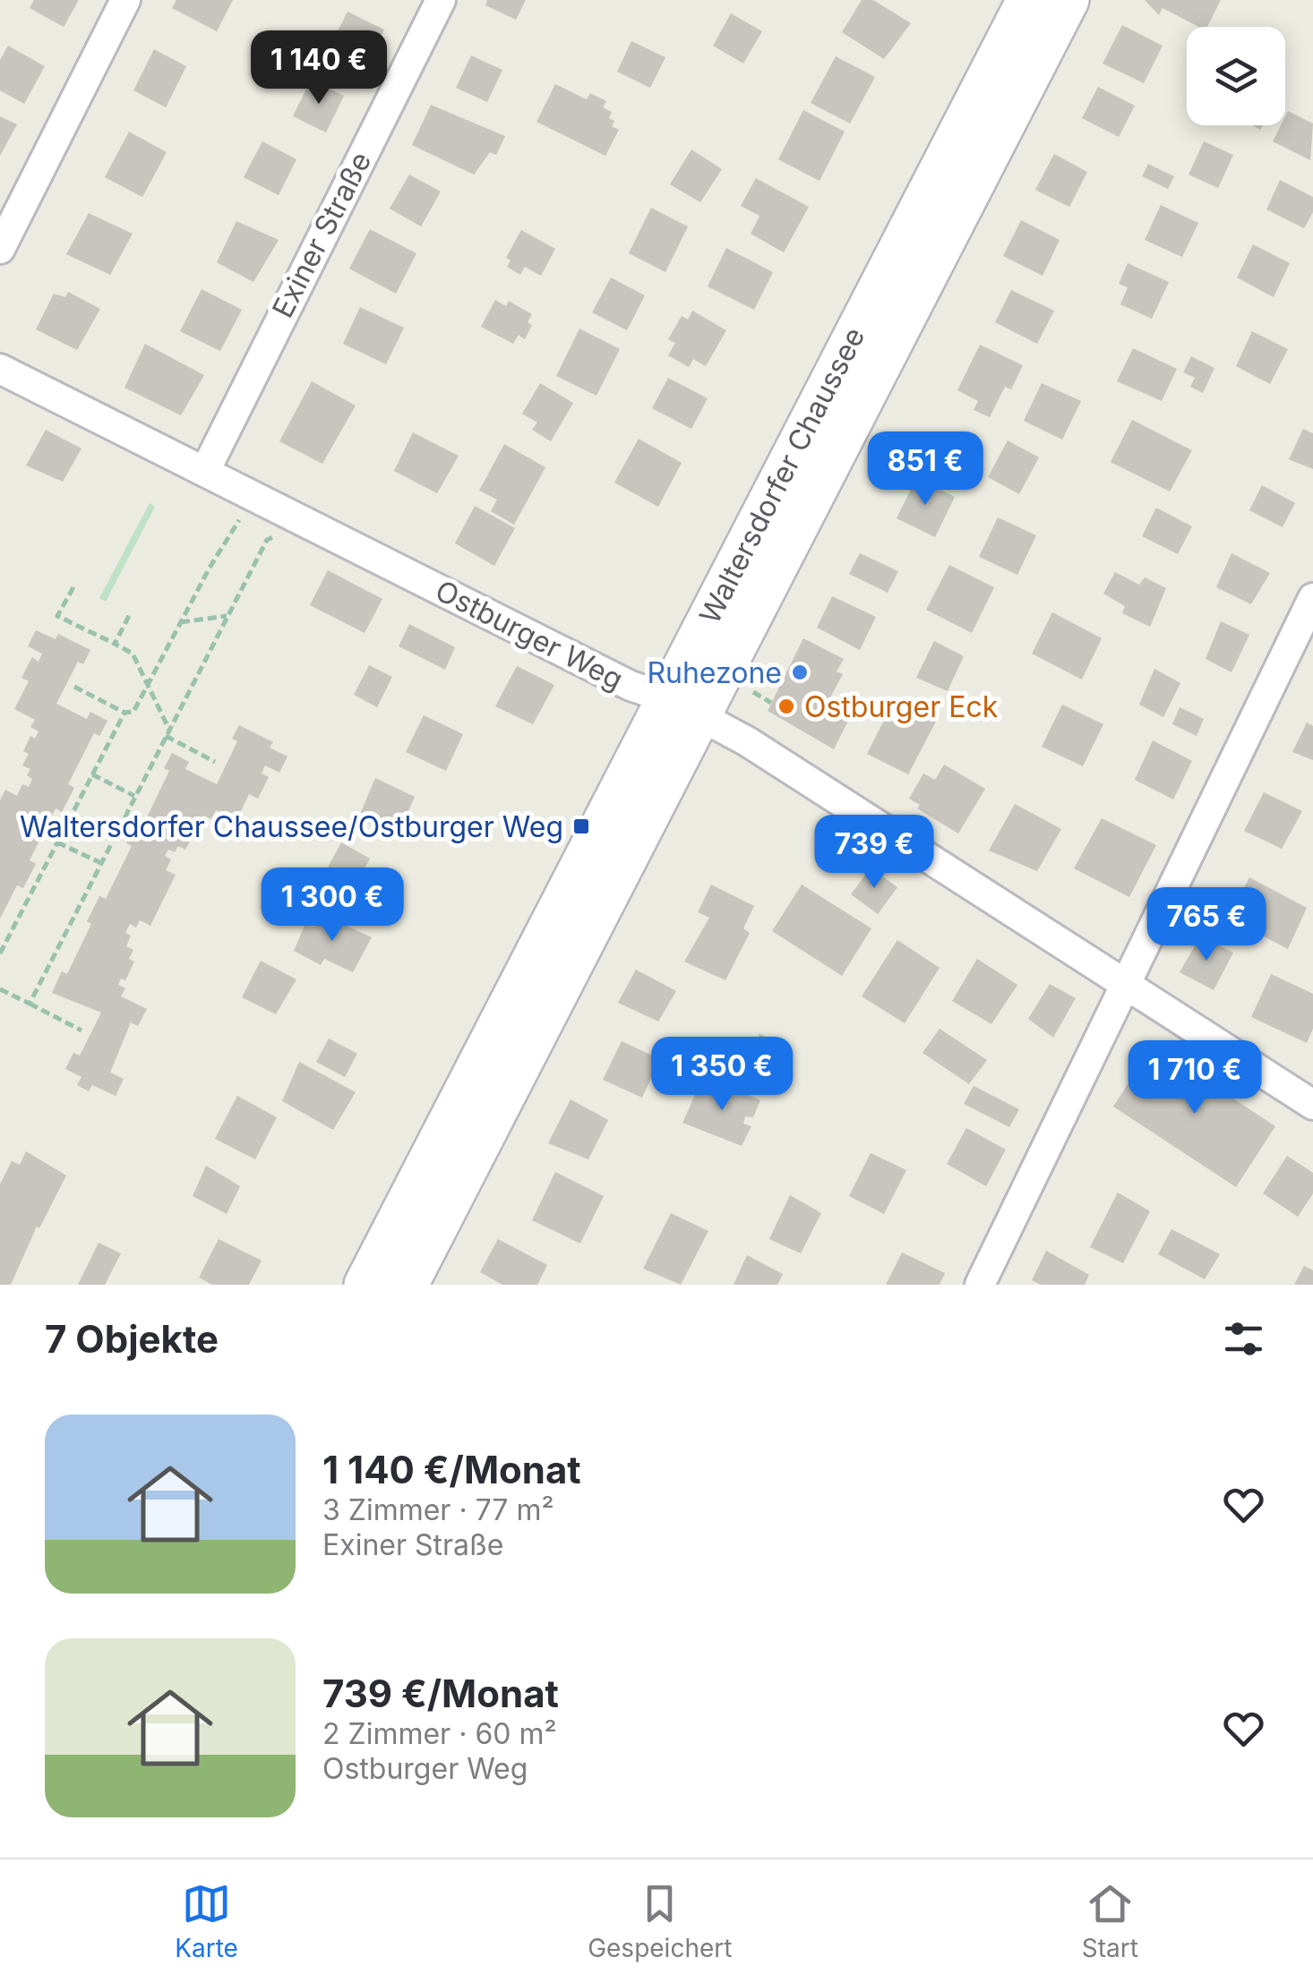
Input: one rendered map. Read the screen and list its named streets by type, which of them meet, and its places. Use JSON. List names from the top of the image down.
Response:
{
  "streets": {
    "main road": ["Waltersdorfer Chaussee"],
    "street": ["Exiner Straße", "Ostburger Weg"]
  },
  "crossings": [
    ["Exiner Straße", "Ostburger Weg"],
    ["Waltersdorfer Chaussee", "Ostburger Weg"]
  ],
  "places": {
    "other": ["Ruhezone", "Ostburger Eck"],
    "transit": ["Waltersdorfer Chaussee/Ostburger Weg"]
  },
  "page": {
    "price": [
      "1 140 €",
      "851 €",
      "739 €",
      "1 300 €",
      "765 €",
      "1 350 €",
      "1 710 €"
    ],
    "heading": "7 Objekte",
    "list": [
      {
        "name": "1 140 €/Monat",
        "note": "3 Zimmer · 77 m² · Exiner Straße"
      },
      {
        "name": "739 €/Monat",
        "note": "2 Zimmer · 60 m² · Ostburger Weg"
      }
    ],
    "tabs": ["Karte", "Gespeichert", "Start"]
  }
}
